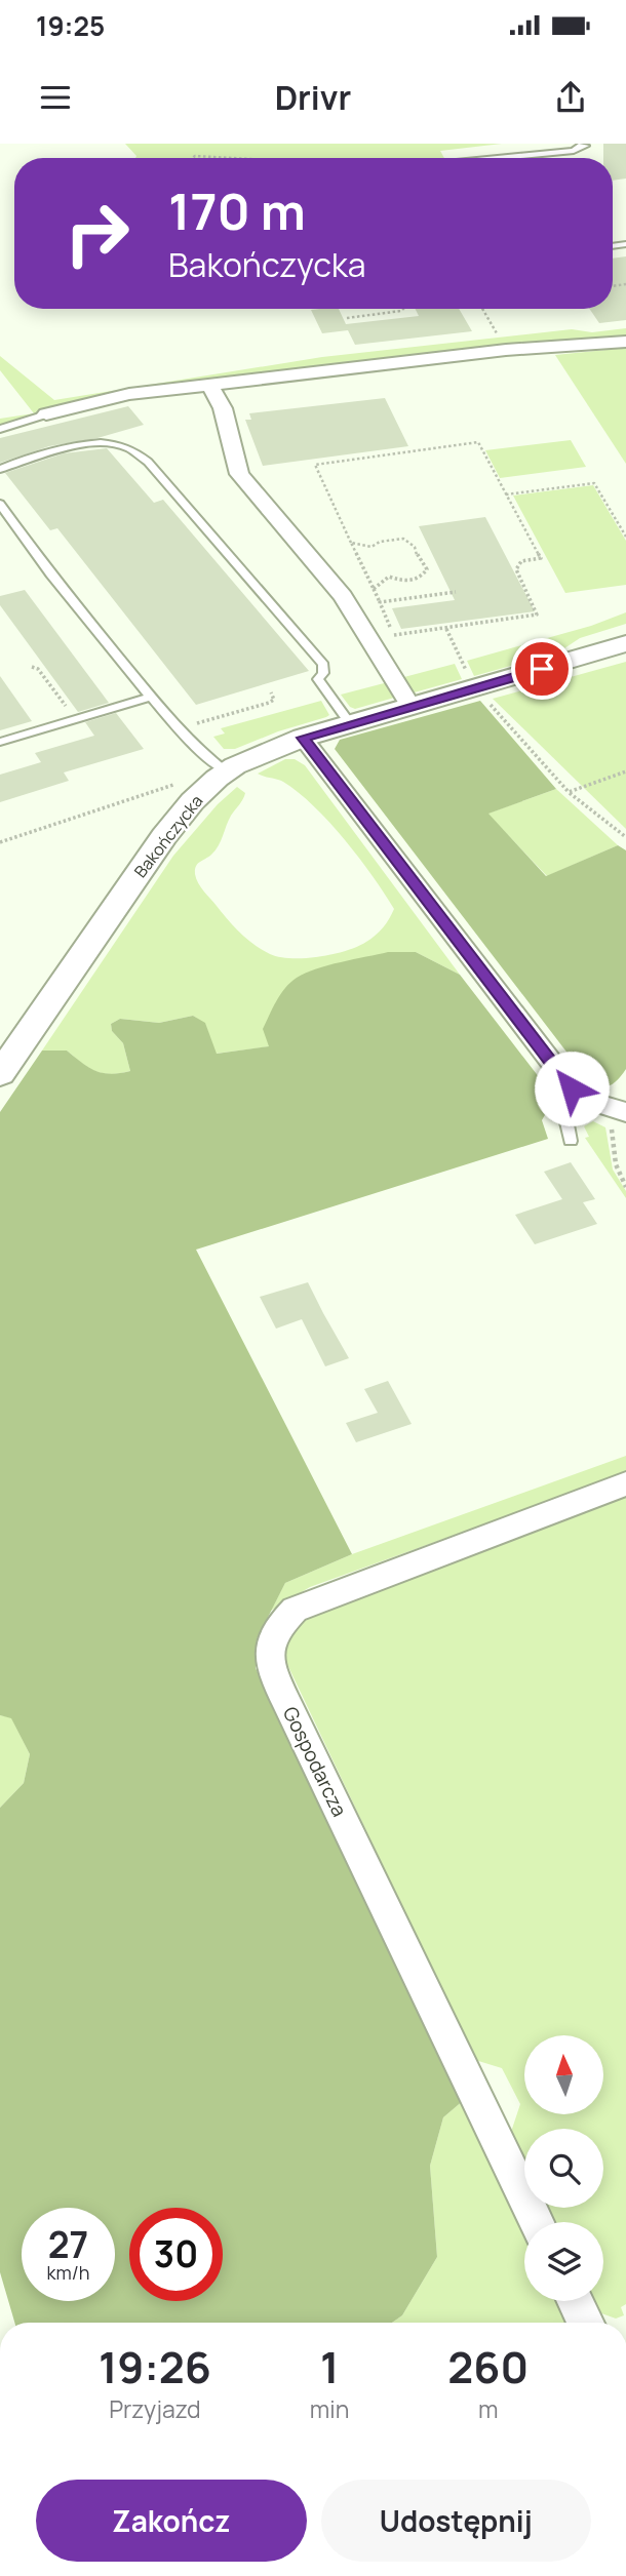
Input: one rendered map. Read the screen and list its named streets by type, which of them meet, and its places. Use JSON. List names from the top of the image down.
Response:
{
  "streets": {
    "street": ["Bakończycka", "Gospodarcza"]
  },
  "north": "top",
  "page": {
    "status": "19:25",
    "header": "Drivr",
    "turn": ["170 m", "Bakończycka"],
    "speed": "27 km/h",
    "limit": "30",
    "eta": [
      "19:26",
      "Przyjazd",
      "1",
      "min",
      "260",
      "m"
    ],
    "buttons": ["Zakończ", "Udostępnij"]
  }
}
